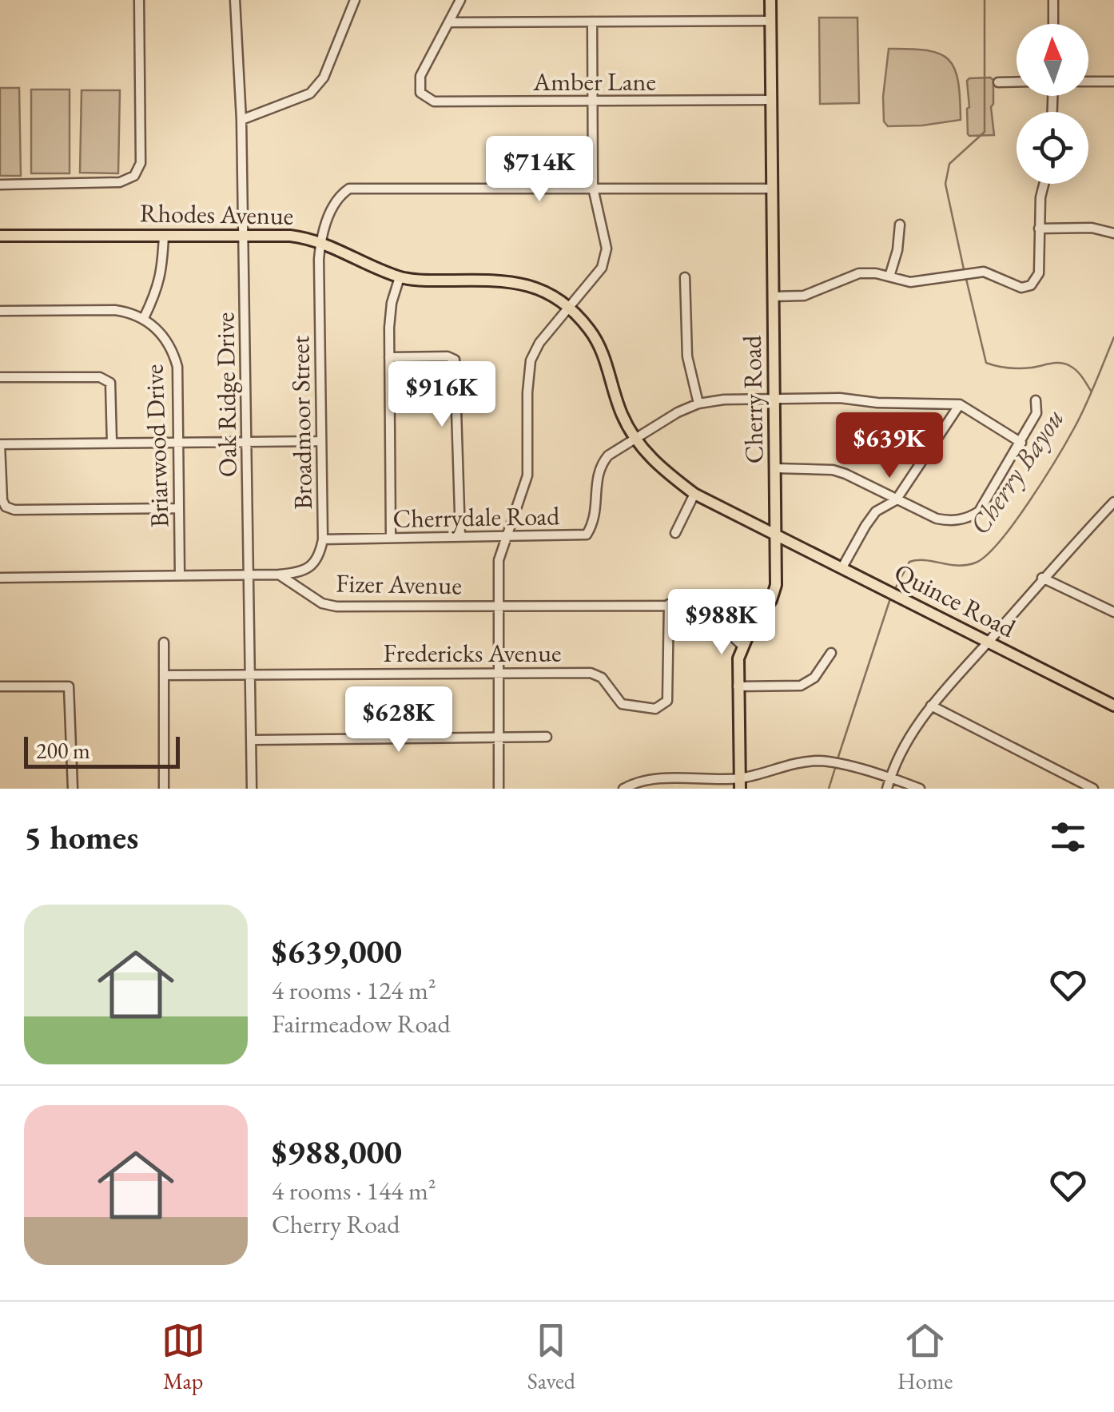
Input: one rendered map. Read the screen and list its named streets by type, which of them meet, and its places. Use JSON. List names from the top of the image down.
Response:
{
  "streets": {
    "main road": ["Rhodes Avenue", "Cherry Road", "Quince Road"],
    "street": [
      "Amber Lane",
      "Oak Ridge Drive",
      "Broadmoor Street",
      "Briarwood Drive",
      "Cherrydale Road",
      "Fizer Avenue",
      "Fredericks Avenue"
    ]
  },
  "crossings": [
    ["Amber Lane", "Cherry Road"],
    ["Rhodes Avenue", "Oak Ridge Drive"],
    ["Rhodes Avenue", "Cherry Road"],
    ["Rhodes Avenue", "Broadmoor Street"],
    ["Rhodes Avenue", "Cherrydale Road"],
    ["Rhodes Avenue", "Quince Road"],
    ["Oak Ridge Drive", "Fredericks Avenue"],
    ["Cherry Road", "Broadmoor Street"],
    ["Cherry Road", "Cherrydale Road"],
    ["Cherry Road", "Fizer Avenue"],
    ["Cherry Road", "Quince Road"],
    ["Broadmoor Street", "Cherrydale Road"],
    ["Broadmoor Street", "Fizer Avenue"],
    ["Fizer Avenue", "Fredericks Avenue"]
  ],
  "water": ["Cherry Bayou"],
  "scale_bar": "200 m",
  "north": "top",
  "page": {
    "price": [
      "$714K",
      "$916K",
      "$639K",
      "$988K",
      "$628K"
    ],
    "scale": "200 m",
    "heading": "5 homes",
    "list": [
      {
        "name": "$639,000",
        "note": "4 rooms · 124 m² · Fairmeadow Road"
      },
      {
        "name": "$988,000",
        "note": "4 rooms · 144 m² · Cherry Road"
      }
    ],
    "tabs": ["Map", "Saved", "Home"]
  }
}
